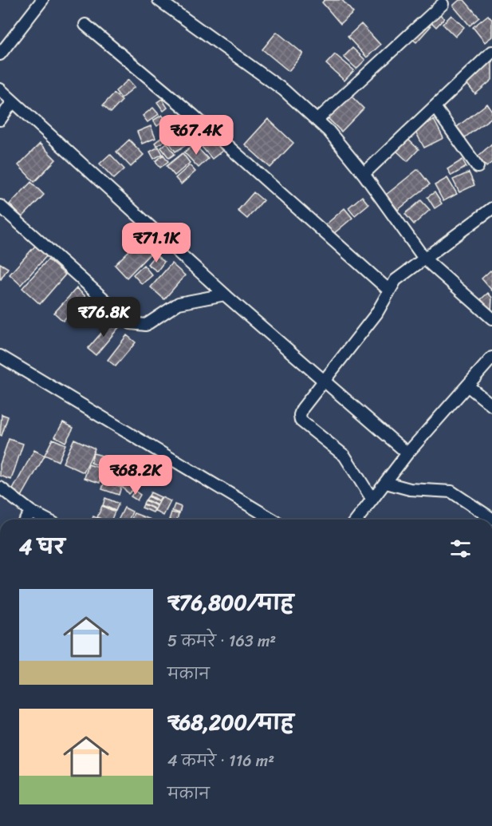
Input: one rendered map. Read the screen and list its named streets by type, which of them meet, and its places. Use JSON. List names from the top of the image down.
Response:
{
  "page": {
    "price": [
      "₹67.4K",
      "₹71.1K",
      "₹76.8K",
      "₹68.2K"
    ],
    "heading": "4 घर",
    "list": [
      {
        "name": "₹76,800/माह",
        "note": "5 कमरे · 163 m² · मकान"
      },
      {
        "name": "₹68,200/माह",
        "note": "4 कमरे · 116 m² · मकान"
      }
    ]
  }
}
